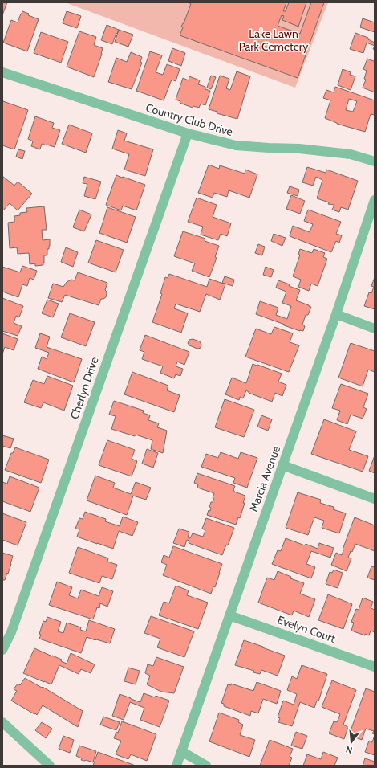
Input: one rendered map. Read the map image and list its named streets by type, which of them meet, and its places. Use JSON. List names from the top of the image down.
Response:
{
  "streets": {
    "street": [
      "Country Club Drive",
      "Cherlyn Drive",
      "Marcia Avenue",
      "Evelyn Court"
    ]
  },
  "crossings": [
    ["Country Club Drive", "Cherlyn Drive"],
    ["Marcia Avenue", "Evelyn Court"]
  ],
  "parks": ["Lake Lawn Park Cemetery"],
  "north": "bottom"
}
